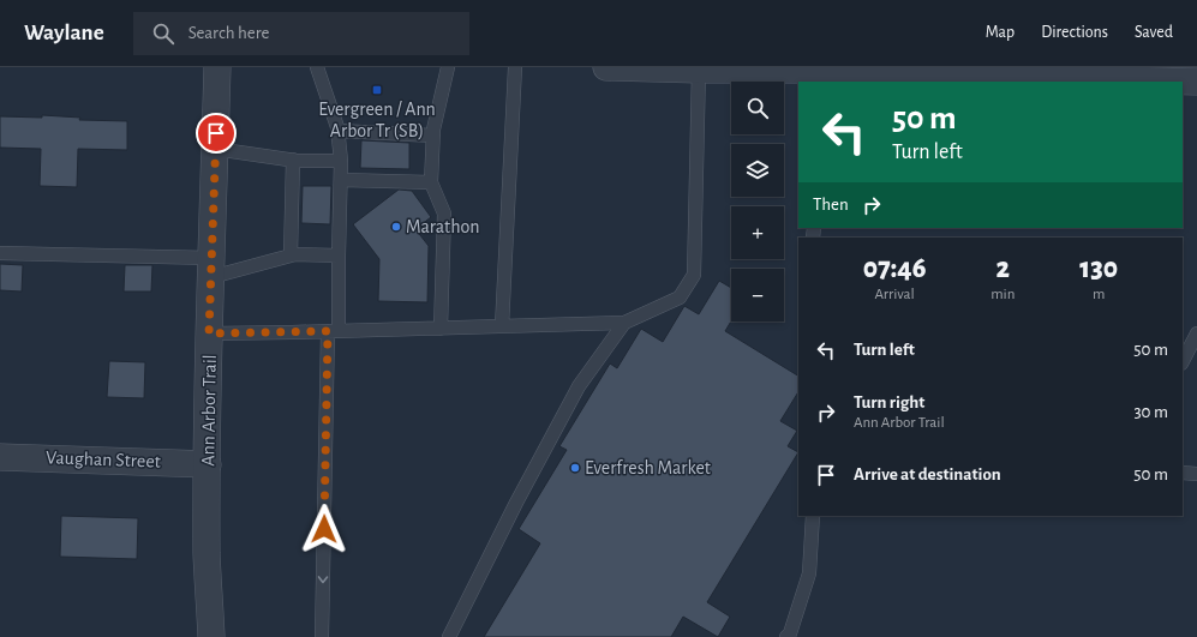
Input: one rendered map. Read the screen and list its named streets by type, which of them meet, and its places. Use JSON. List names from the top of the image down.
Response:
{
  "streets": {
    "street": ["Ann Arbor Trail", "Vaughan Street"]
  },
  "crossings": [
    ["Ann Arbor Trail", "Vaughan Street"]
  ],
  "places": {
    "transit": ["Evergreen / Ann Arbor Tr (SB)"],
    "other": ["Marathon", "Everfresh Market"]
  },
  "page": {
    "header": "Waylane",
    "search": "Search here",
    "nav": ["Map", "Directions", "Saved"],
    "map_buttons": ["+", "−"],
    "turn": ["50 m", "Turn left"],
    "then": "Then",
    "eta": [
      "07:46",
      "Arrival",
      "2",
      "min",
      "130",
      "m"
    ],
    "list": [
      {
        "name": "Turn left",
        "value": "50 m"
      },
      {
        "name": "Turn right",
        "note": "Ann Arbor Trail",
        "value": "30 m"
      },
      {
        "name": "Arrive at destination",
        "value": "50 m"
      }
    ]
  }
}
